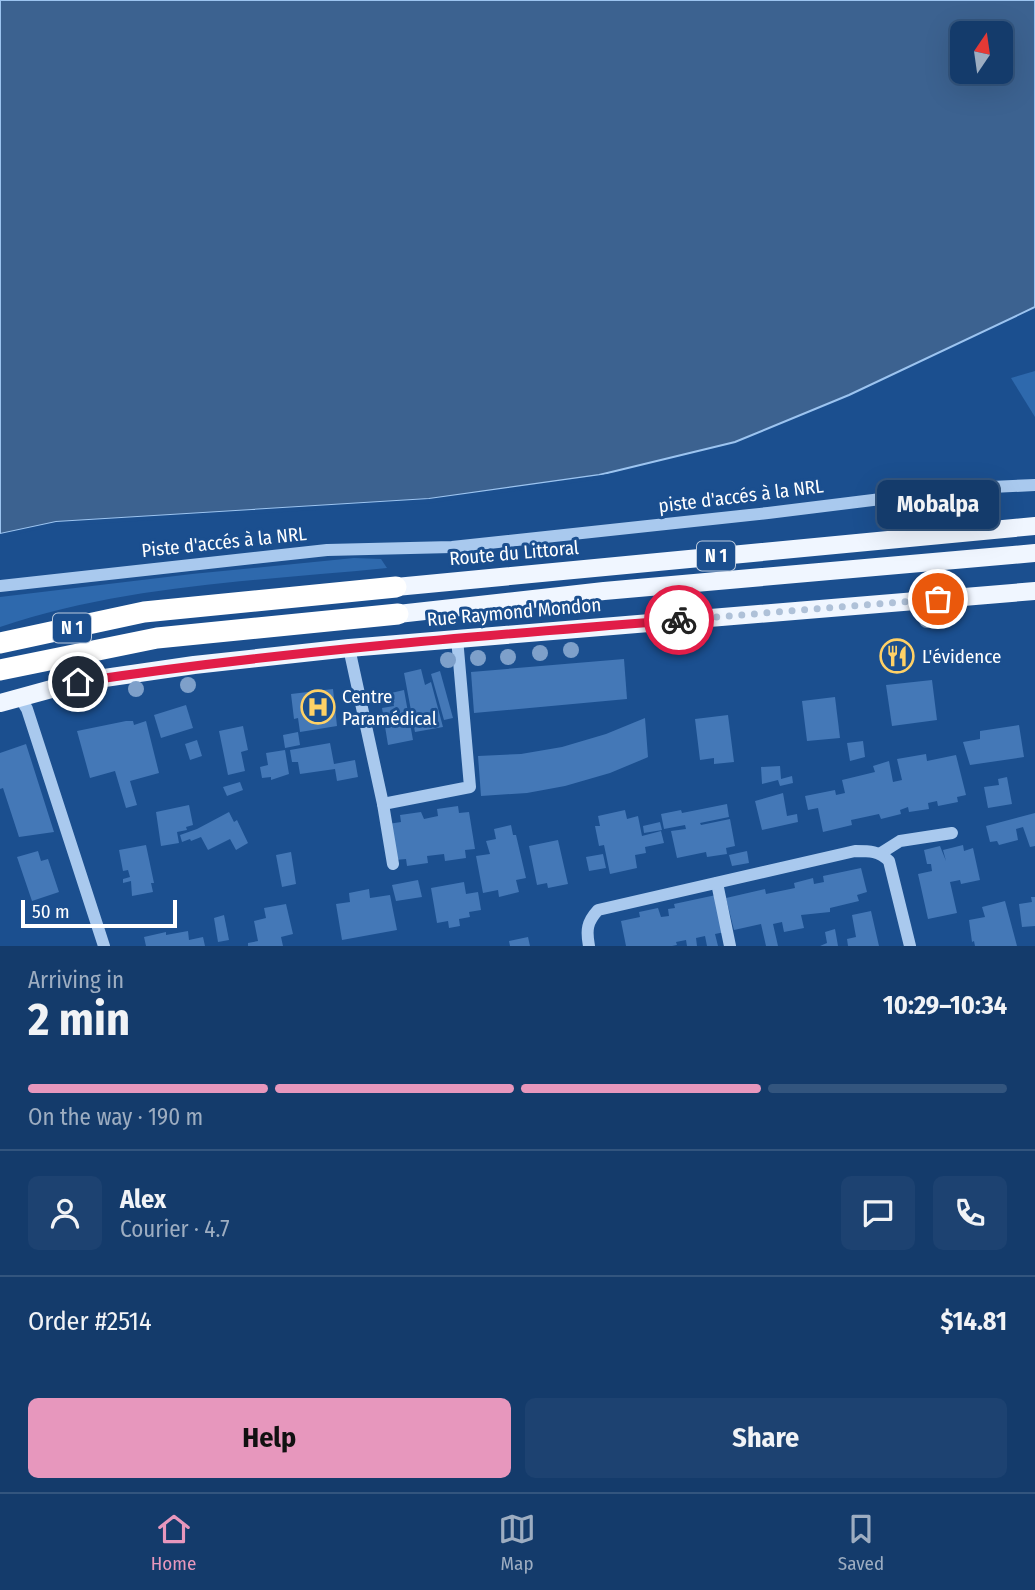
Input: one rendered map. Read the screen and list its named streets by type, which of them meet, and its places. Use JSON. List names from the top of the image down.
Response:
{
  "streets": {
    "highway": ["Route du Littoral", "N 1"],
    "main road": ["Rue Raymond Mondon"],
    "street": ["piste d'accés à la NRL", "Piste d'accés à la NRL"]
  },
  "crossings": [
    ["piste d'accés à la NRL", "Piste d'accés à la NRL"]
  ],
  "places": {
    "other": ["Mobalpa"],
    "restaurant": ["L'évidence"],
    "hospital": ["Centre Paramédical"]
  },
  "scale_bar": "50 m",
  "north": "top",
  "page": {
    "bubble": "Mobalpa",
    "scale": "50 m",
    "heading": ["2 min", "Arriving in", "10:29–10:34"],
    "panel": [
      "Alex",
      "Courier · 4.7",
      "Order #2514",
      "$14.81"
    ],
    "bar": "On the way · 190 m",
    "buttons": ["Help", "Share"],
    "tabs": ["Home", "Map", "Saved"]
  }
}
